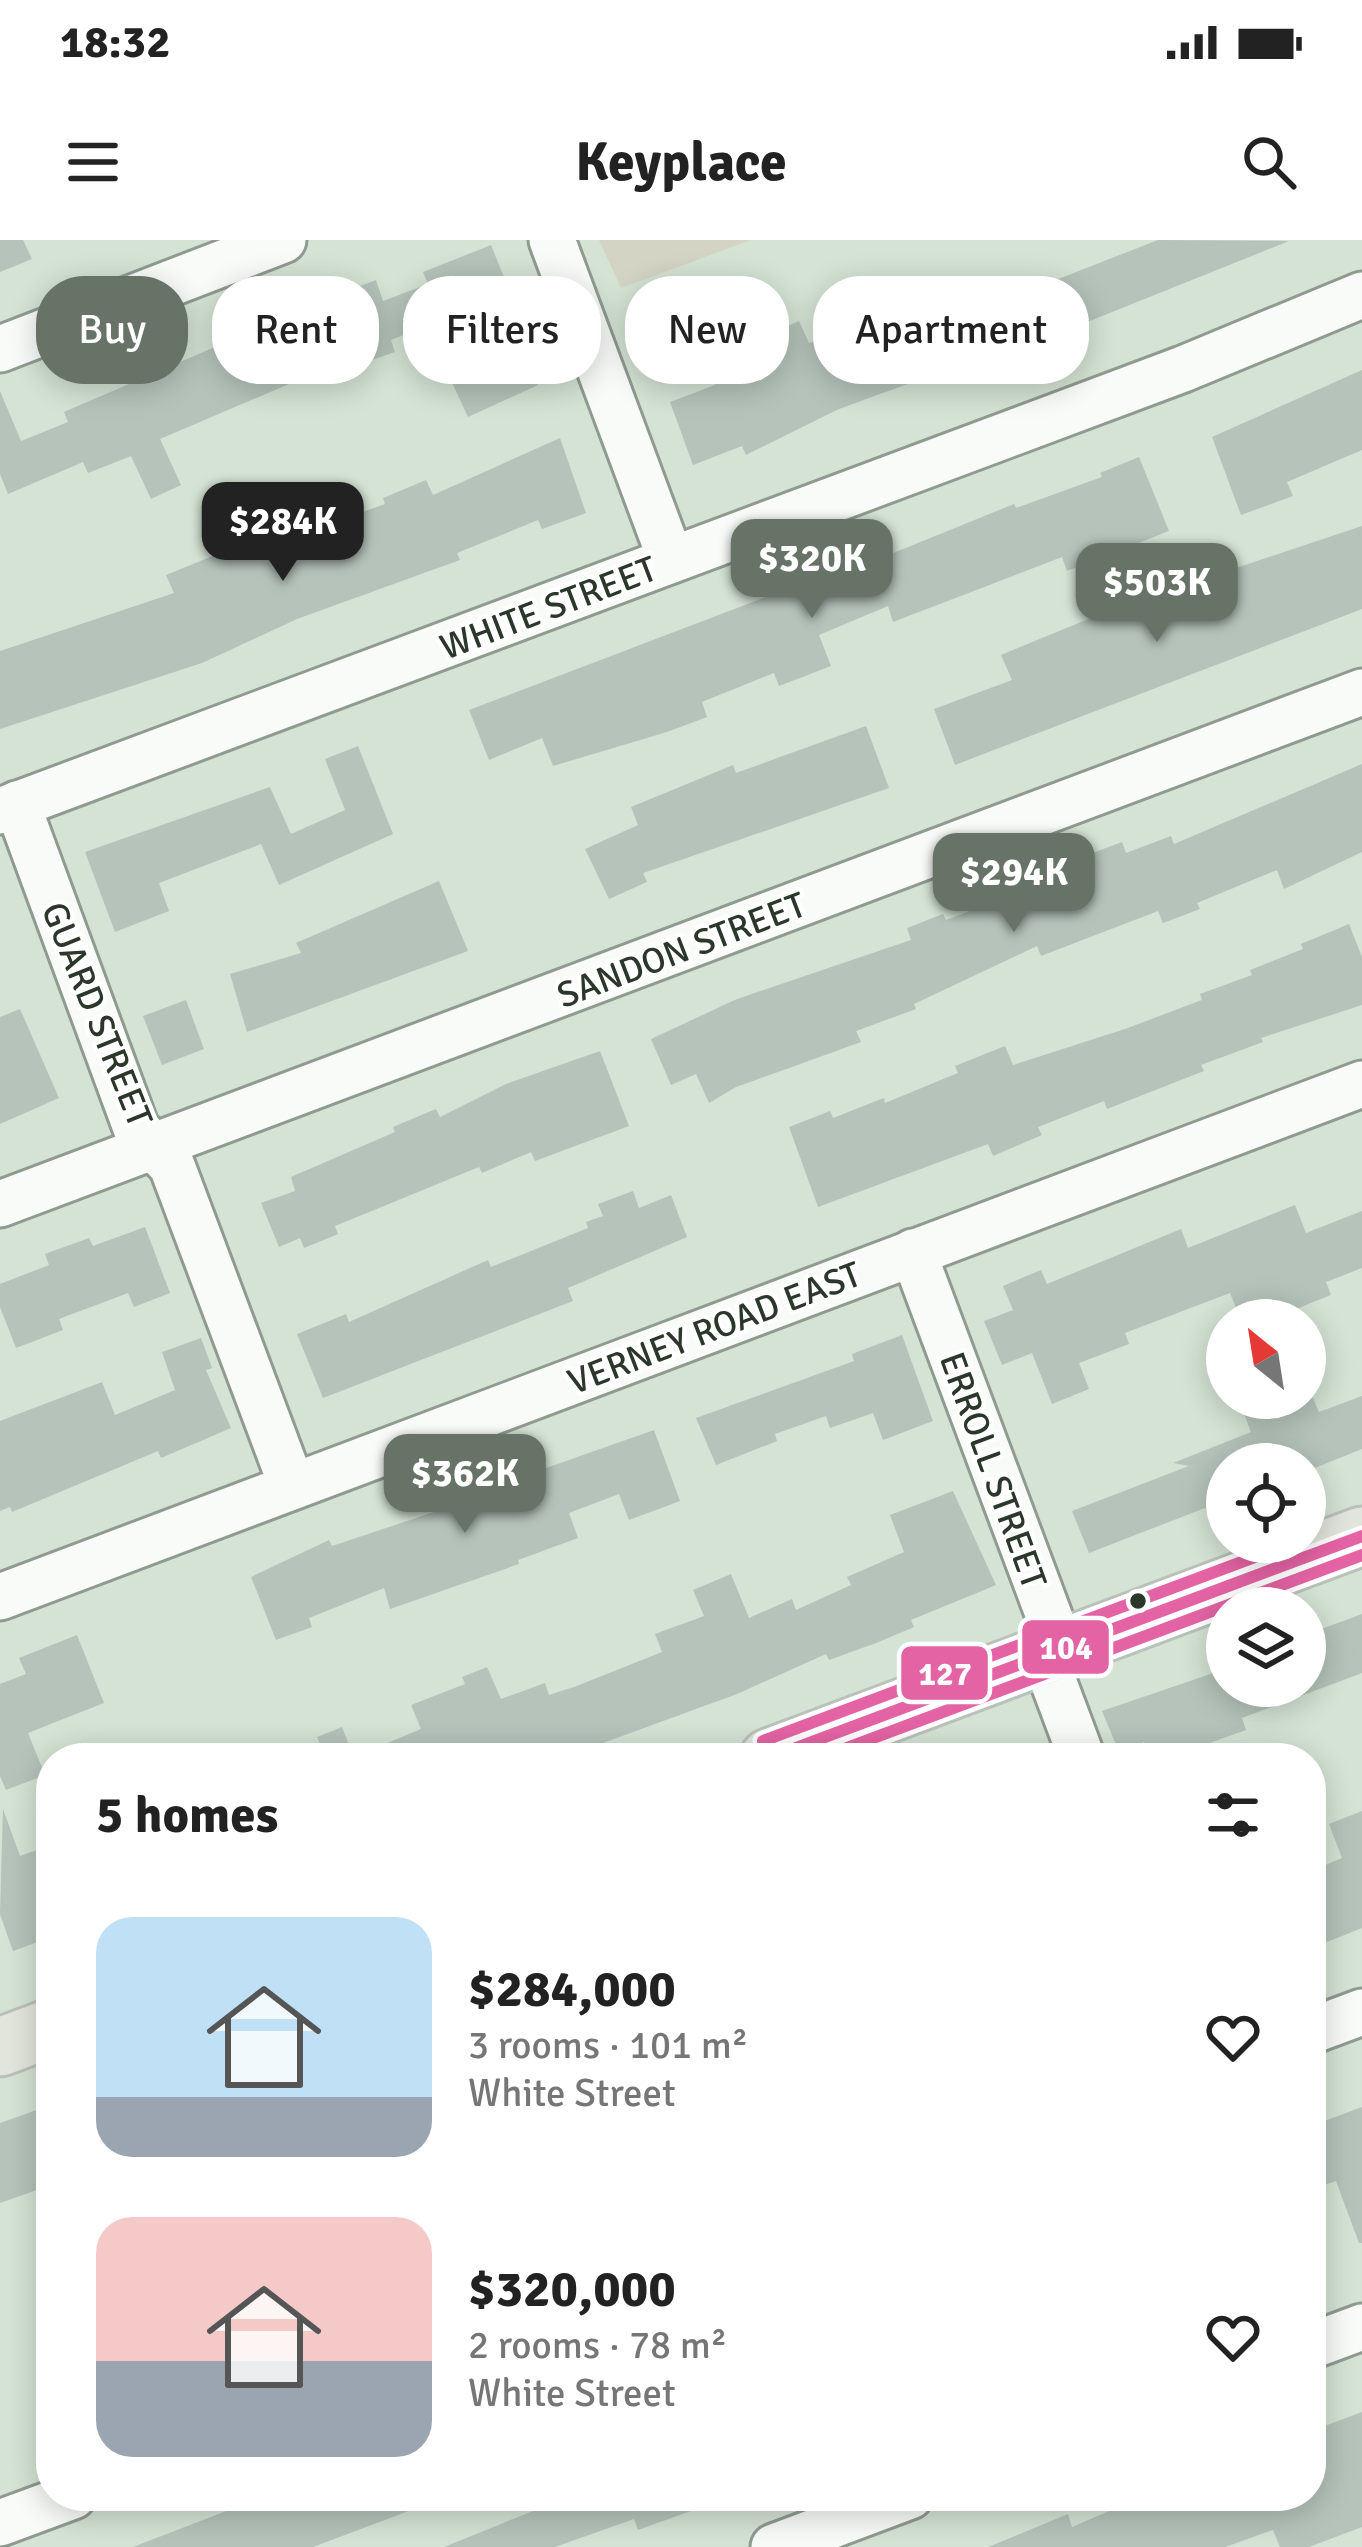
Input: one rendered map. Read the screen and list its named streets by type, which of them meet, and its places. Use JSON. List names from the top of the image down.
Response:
{
  "streets": {
    "street": [
      "WHITE STREET",
      "SANDON STREET",
      "GUARD STREET",
      "VERNEY ROAD EAST",
      "ERROLL STREET"
    ]
  },
  "crossings": [
    ["WHITE STREET", "GUARD STREET"],
    ["SANDON STREET", "GUARD STREET"],
    ["GUARD STREET", "VERNEY ROAD EAST"],
    ["VERNEY ROAD EAST", "ERROLL STREET"]
  ],
  "lines": ["transit line 104", "transit line 127"],
  "north": "top left",
  "page": {
    "status": "18:32",
    "header": "Keyplace",
    "chip": [
      "Buy",
      "Rent",
      "Filters",
      "New",
      "Apartment"
    ],
    "price": [
      "$284K",
      "$320K",
      "$503K",
      "$294K",
      "$362K"
    ],
    "heading": "5 homes",
    "list": [
      {
        "name": "$284,000",
        "note": "3 rooms · 101 m² · White Street"
      },
      {
        "name": "$320,000",
        "note": "2 rooms · 78 m² · White Street"
      }
    ]
  }
}
